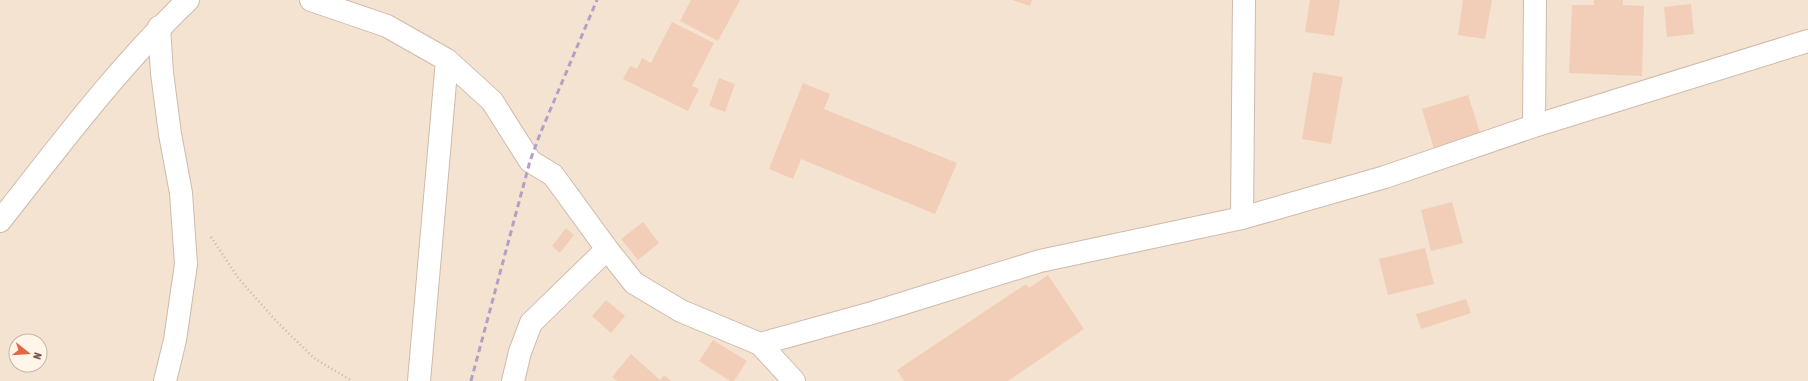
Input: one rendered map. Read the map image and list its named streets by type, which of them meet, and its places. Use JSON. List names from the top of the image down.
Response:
{
  "north": "right"
}
